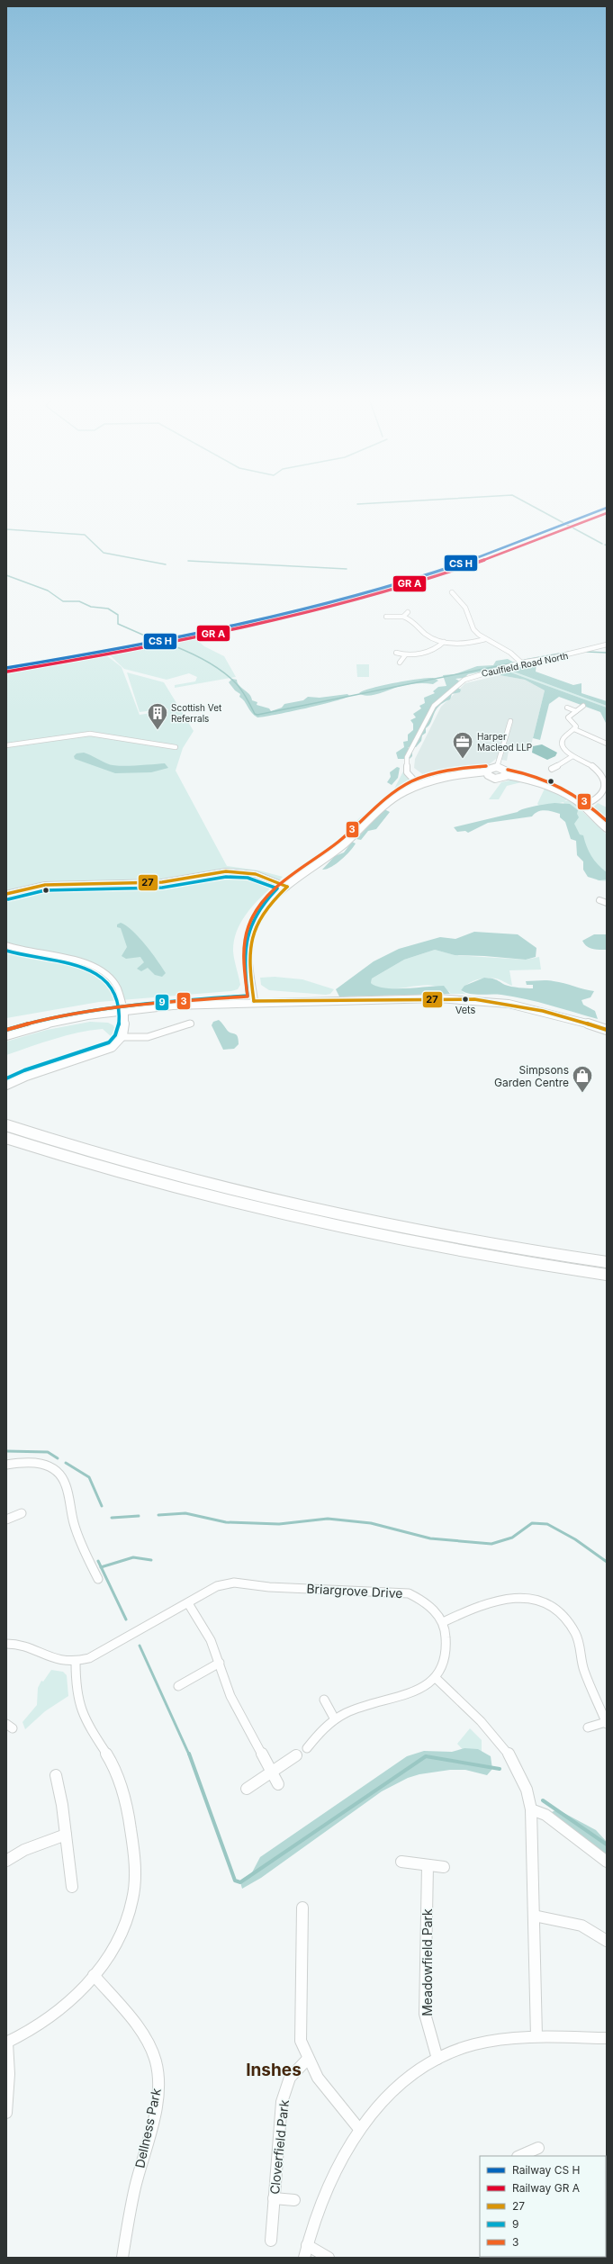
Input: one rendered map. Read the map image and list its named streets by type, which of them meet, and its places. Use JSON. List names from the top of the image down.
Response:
{
  "streets": {
    "street": [
      "Caulfield Road North",
      "Briargrove Drive",
      "Meadowfield Park",
      "Dellness Park",
      "Cloverfield Park"
    ]
  },
  "districts": ["Inshes"],
  "places": {
    "building": ["Scottish Vet Referrals"],
    "office": ["Harper Macleod LLP"],
    "other": ["Vets"],
    "shop": ["Simpsons Garden Centre"]
  },
  "lines": ["transit line 3", "transit line 27", "transit line 9"],
  "legend": [
    "Railway CS H",
    "Railway GR A",
    "27",
    "9",
    "3"
  ]
}
